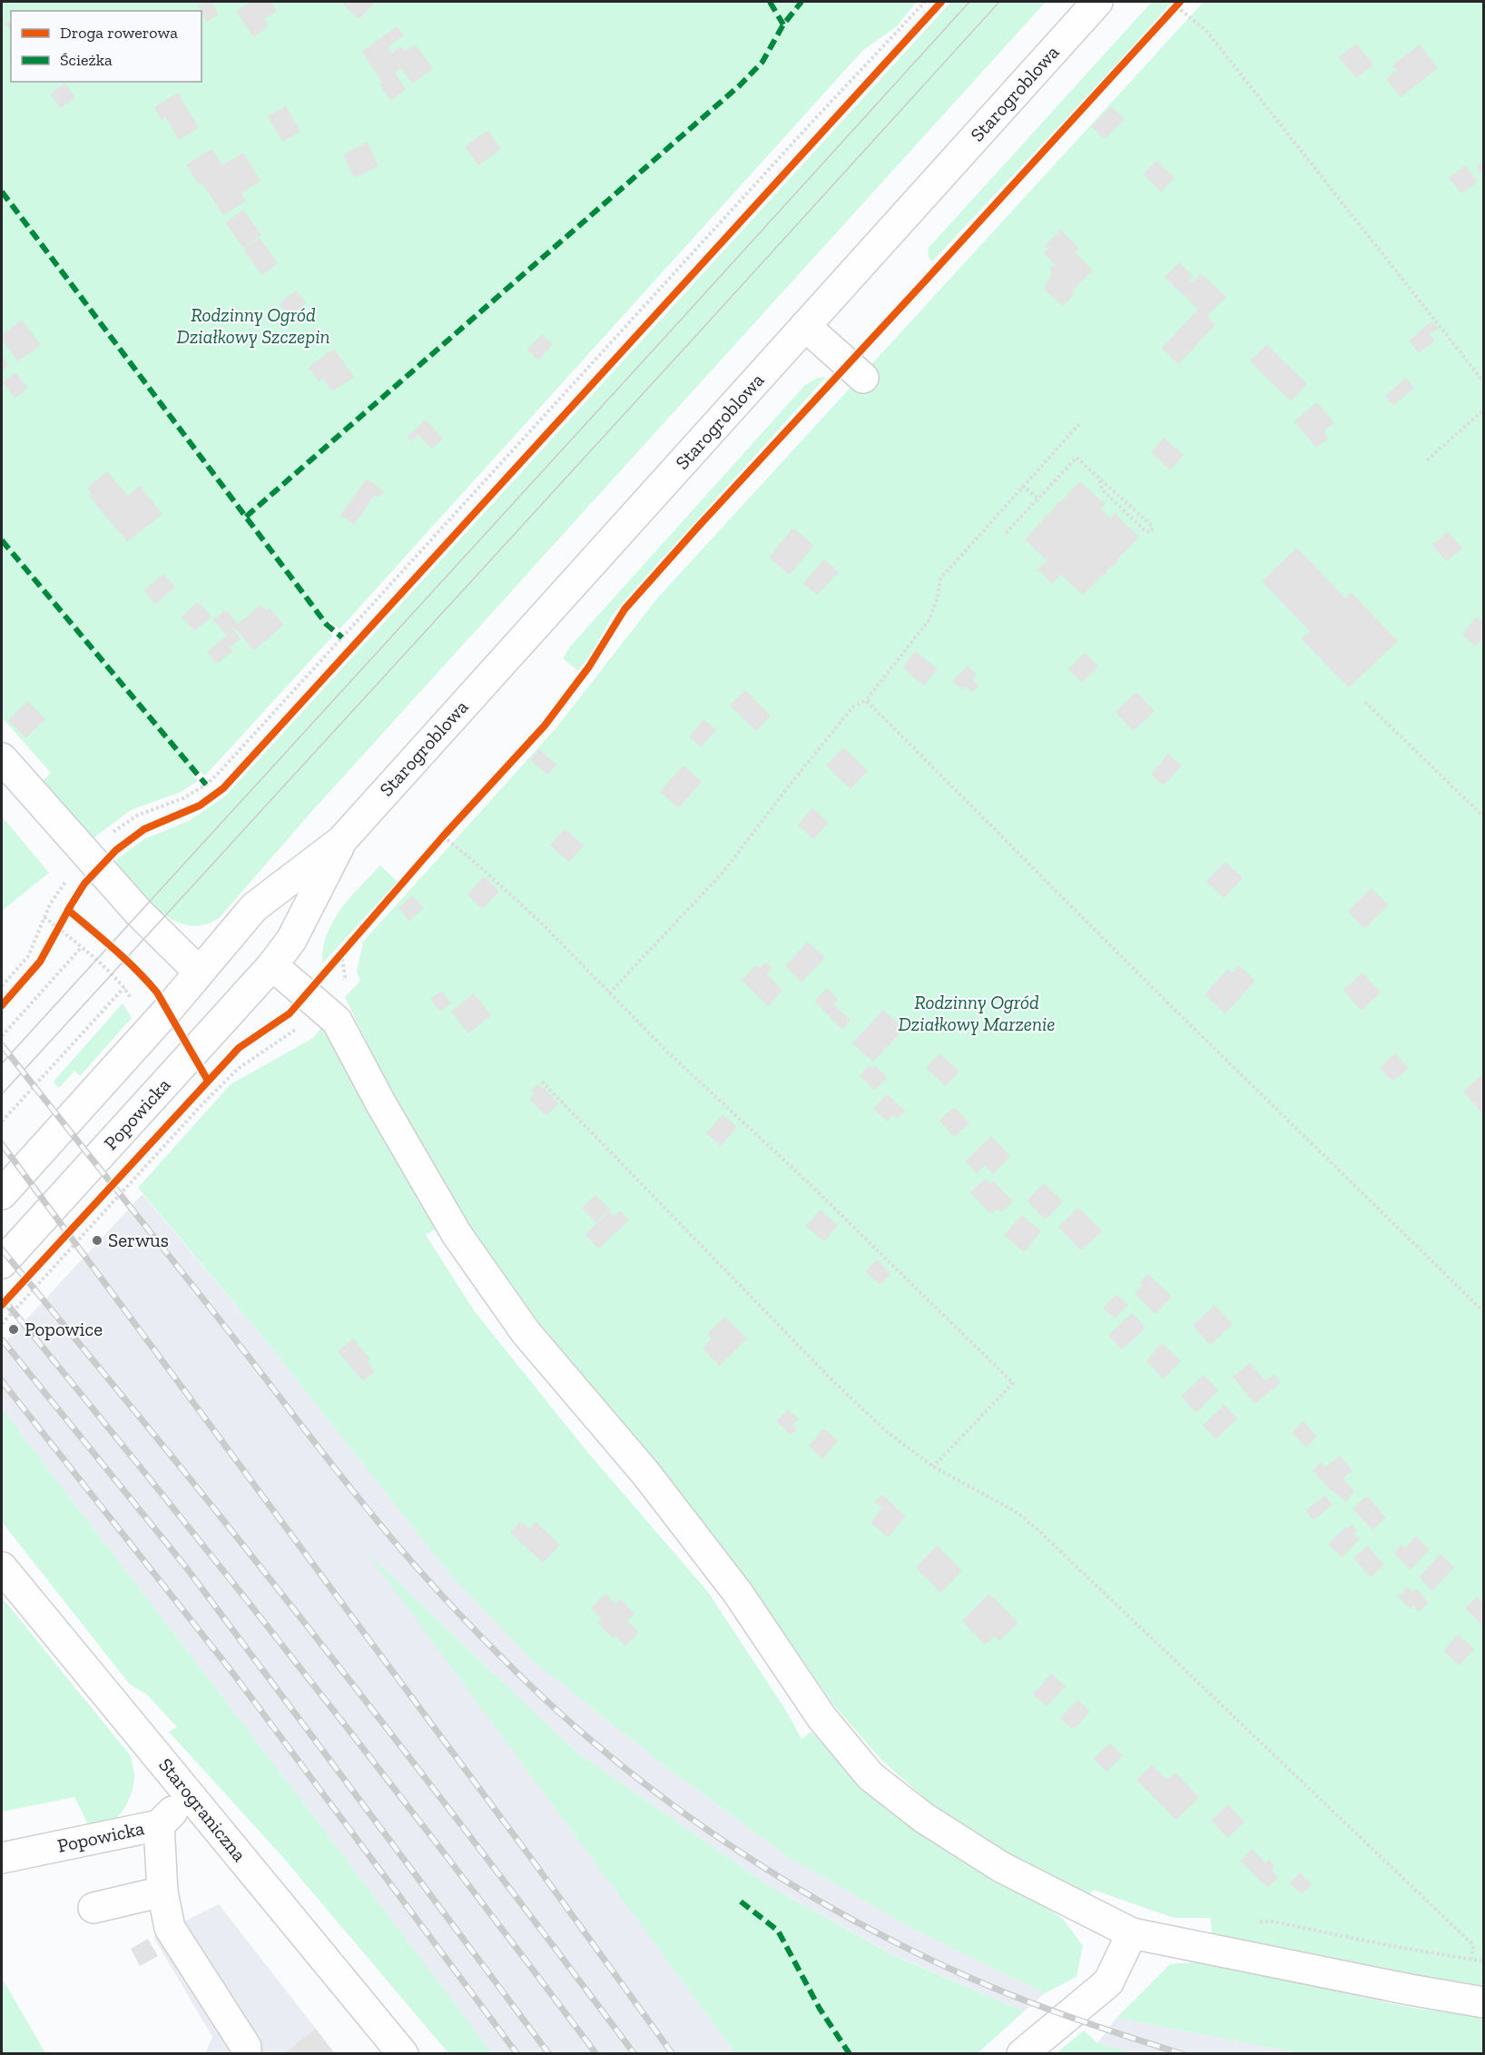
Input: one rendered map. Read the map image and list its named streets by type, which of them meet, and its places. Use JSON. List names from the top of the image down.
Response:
{
  "streets": {
    "street": ["Starogroblowa", "Popowicka", "Starograniczna"]
  },
  "crossings": [
    ["Starogroblowa", "Popowicka"],
    ["Popowicka", "Starograniczna"]
  ],
  "parks": ["Rodzinny Ogród Działkowy Szczepin", "Rodzinny Ogród Działkowy Marzenie"],
  "places": ["Serwus", "Popowice"],
  "legend": ["Droga rowerowa", "Ścieżka"]
}
